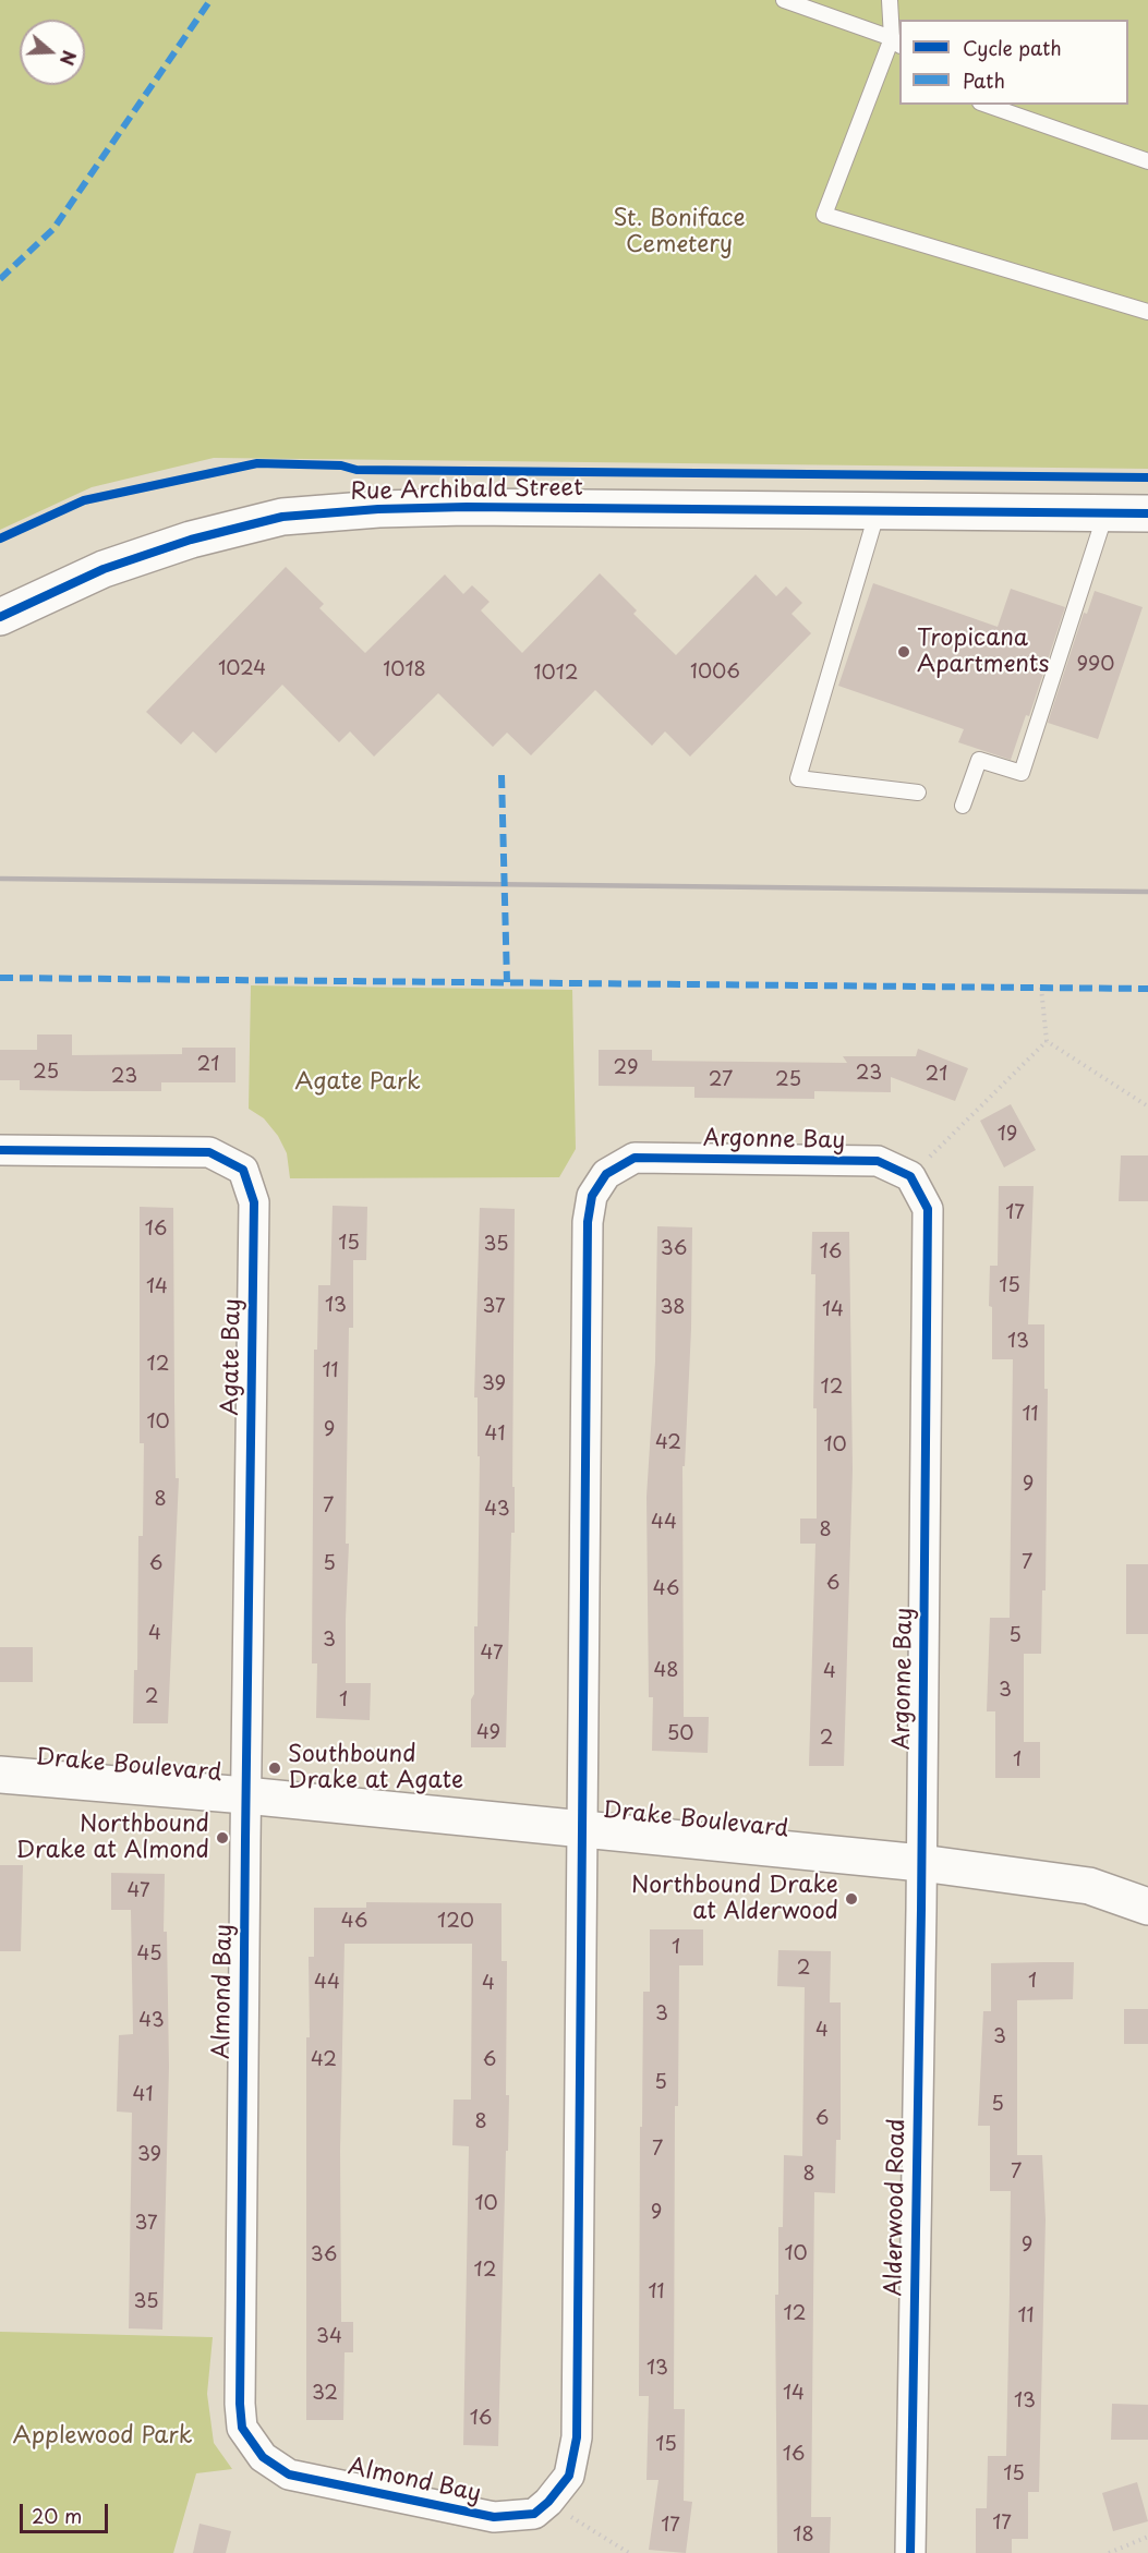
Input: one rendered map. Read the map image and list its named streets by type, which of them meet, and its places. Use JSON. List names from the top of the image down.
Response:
{
  "streets": {
    "main road": ["Rue Archibald Street", "Drake Boulevard"],
    "street": [
      "Argonne Bay",
      "Agate Bay",
      "Almond Bay",
      "Alderwood Road"
    ]
  },
  "crossings": [
    ["Argonne Bay", "Drake Boulevard"],
    ["Argonne Bay", "Almond Bay"],
    ["Argonne Bay", "Alderwood Road"],
    ["Agate Bay", "Drake Boulevard"],
    ["Agate Bay", "Almond Bay"],
    ["Drake Boulevard", "Almond Bay"],
    ["Drake Boulevard", "Alderwood Road"]
  ],
  "parks": ["St. Boniface Cemetery", "Agate Park", "Applewood Park"],
  "places": [
    "Tropicana Apartments",
    "Southbound Drake at Agate",
    "Northbound Drake at Almond",
    "Northbound Drake at Alderwood"
  ],
  "house_numbers": [
    "990",
    "1024",
    "1018",
    "1006",
    "1012",
    "21",
    "29",
    "25",
    "23",
    "21",
    "23",
    "27",
    "25",
    "19",
    "17",
    "16",
    "15",
    "35",
    "36",
    "16",
    "15",
    "14",
    "13",
    "37",
    "38",
    "14",
    "13",
    "12",
    "11",
    "39",
    "12",
    "11",
    "10",
    "9",
    "41",
    "42",
    "10",
    "9",
    "8",
    "7",
    "43",
    "44",
    "8",
    "7",
    "6",
    "5",
    "6",
    "46",
    "4",
    "5",
    "3",
    "47",
    "48",
    "4",
    "3",
    "2",
    "1",
    "49",
    "50",
    "2",
    "1",
    "47",
    "46",
    "120",
    "1",
    "45",
    "2",
    "1",
    "44",
    "4",
    "3",
    "43",
    "4",
    "3",
    "42",
    "6",
    "5",
    "41",
    "5",
    "6",
    "8",
    "7",
    "39",
    "7",
    "8",
    "10",
    "9",
    "37",
    "9",
    "10",
    "36",
    "12",
    "11",
    "35",
    "12",
    "11",
    "34",
    "13",
    "32",
    "14",
    "13",
    "16",
    "15",
    "16",
    "15",
    "17",
    "17",
    "18"
  ],
  "legend": ["Cycle path", "Path"],
  "scale_bar": "20 m",
  "north": "right"
}
